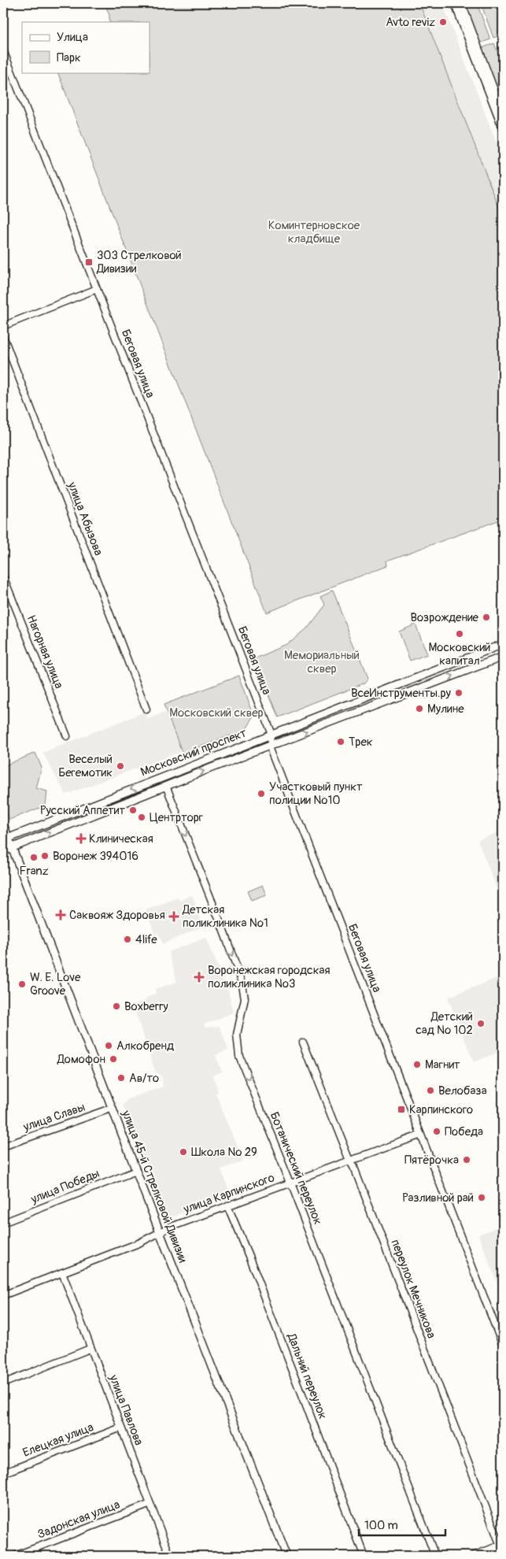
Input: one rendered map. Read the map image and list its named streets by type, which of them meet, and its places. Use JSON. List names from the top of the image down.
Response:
{
  "streets": {
    "main road": ["Московский проспект", "улица 45-й Стрелковой Дивизии"],
    "street": [
      "Беговая улица",
      "улица Абызова",
      "Нагорная улица",
      "улица Славы",
      "Ботанический переулок",
      "улица Победы",
      "улица Карпинского",
      "переулок Мечникова",
      "Дальний переулок",
      "улица Павлова",
      "Елецкая улица",
      "Задонская улица"
    ]
  },
  "crossings": [
    ["Беговая улица", "Московский проспект"],
    ["Беговая улица", "улица Карпинского"],
    ["Московский проспект", "Ботанический переулок"],
    ["Московский проспект", "улица 45-й Стрелковой Дивизии"],
    ["улица Славы", "улица 45-й Стрелковой Дивизии"],
    ["Ботанический переулок", "улица Карпинского"],
    ["улица Победы", "улица 45-й Стрелковой Дивизии"],
    ["улица 45-й Стрелковой Дивизии", "улица Карпинского"],
    ["улица Карпинского", "переулок Мечникова"],
    ["улица Карпинского", "Дальний переулок"],
    ["улица Карпинского", "улица Павлова"],
    ["улица Павлова", "Елецкая улица"],
    ["улица Павлова", "Задонская улица"]
  ],
  "one_way": ["Ботанический переулок"],
  "parks": ["Коминтерновское кладбище", "Мемориальный сквер", "Московский сквер"],
  "places": {
    "other": [
      "Avto reviz",
      "Возрождение",
      "Московский капитал",
      "ВсеИнструменты.ру",
      "Мулине",
      "Трек",
      "Веселый Бегемотик",
      "Участковый пункт полиции №10",
      "Русский Аппетит",
      "Центрторг",
      "Воронеж 394016",
      "Franz",
      "4life",
      "W. E. Love Groove",
      "Boxberry",
      "Детский сад № 102",
      "Алкобренд",
      "Домофон",
      "Магнит",
      "Ав/то",
      "Велобаза",
      "Победа",
      "Школа № 29",
      "Пятёрочка",
      "Разливной рай"
    ],
    "transit": ["303 Стрелковой Дивизии", "Карпинского"],
    "health": [
      "Клиническая",
      "Саквояж Здоровья",
      "Детская поликлиника №1",
      "Воронежская городская поликлиника №3"
    ]
  },
  "legend": ["Улица", "Парк"],
  "scale_bar": "100 m"
}
